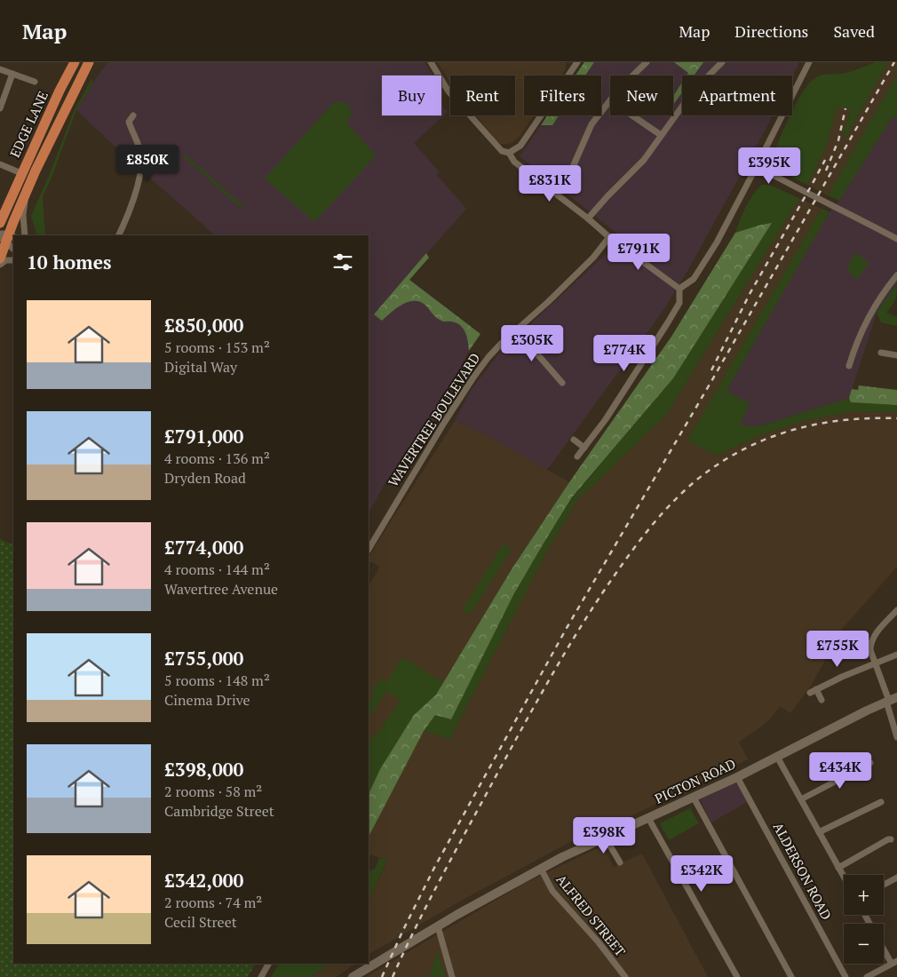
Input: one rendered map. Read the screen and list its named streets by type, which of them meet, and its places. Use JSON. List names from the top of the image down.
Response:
{
  "streets": {
    "highway": ["EDGE LANE"],
    "main road": ["PICTON ROAD"],
    "street": ["WAVERTREE BOULEVARD", "ALDERSON ROAD", "ALFRED STREET"]
  },
  "crossings": [
    ["PICTON ROAD", "ALDERSON ROAD"],
    ["PICTON ROAD", "ALFRED STREET"]
  ],
  "page": {
    "header": "Map",
    "nav": ["Map", "Directions", "Saved"],
    "chip": [
      "Buy",
      "Rent",
      "Filters",
      "New",
      "Apartment"
    ],
    "price": [
      "£850K",
      "£395K",
      "£831K",
      "£791K",
      "£305K",
      "£774K",
      "£755K",
      "£434K",
      "£398K",
      "£342K"
    ],
    "heading": "10 homes",
    "list": [
      {
        "name": "£850,000",
        "note": "5 rooms · 153 m² · Digital Way"
      },
      {
        "name": "£791,000",
        "note": "4 rooms · 136 m² · Dryden Road"
      },
      {
        "name": "£774,000",
        "note": "4 rooms · 144 m² · Wavertree Avenue"
      },
      {
        "name": "£755,000",
        "note": "5 rooms · 148 m² · Cinema Drive"
      },
      {
        "name": "£398,000",
        "note": "2 rooms · 58 m² · Cambridge Street"
      },
      {
        "name": "£342,000",
        "note": "2 rooms · 74 m² · Cecil Street"
      }
    ],
    "map_buttons": ["+", "−"]
  }
}
